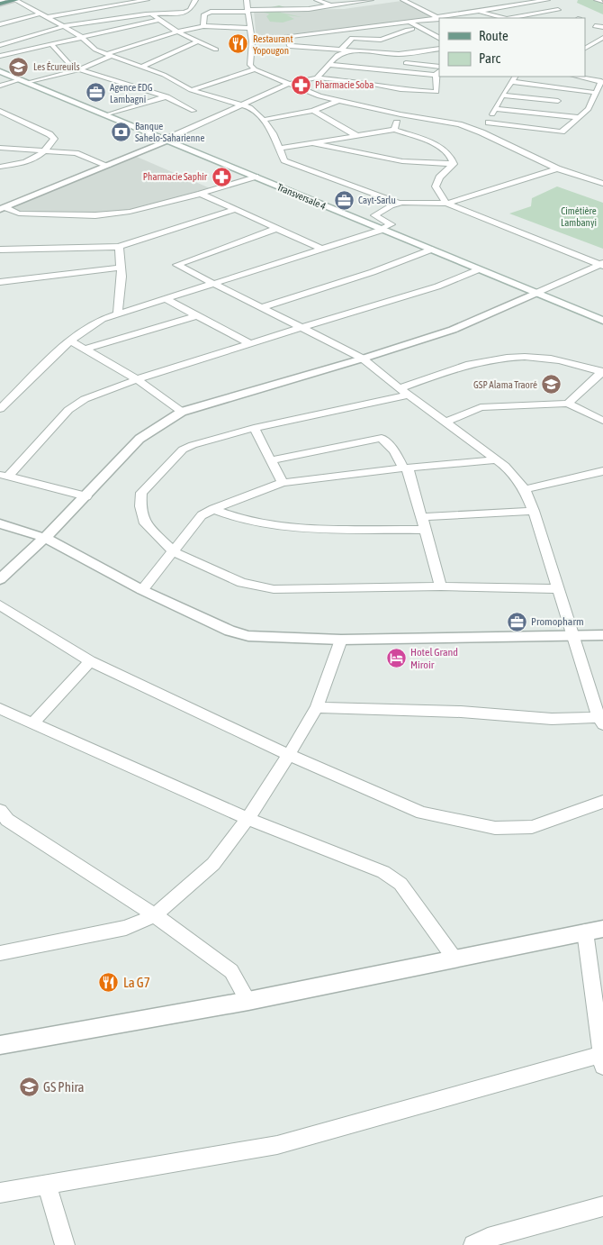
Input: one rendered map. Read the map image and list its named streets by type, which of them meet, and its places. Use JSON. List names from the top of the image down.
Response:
{
  "streets": {
    "street": ["Transversale 4"]
  },
  "parks": ["Cimétière Lambanyi"],
  "places": {
    "restaurant": ["Restaurant Yopougon", "La G7"],
    "school or university": ["Les Écureuils", "GSP Alama Traoré", "GS Phira"],
    "pharmacy": ["Pharmacie Soba", "Pharmacie Saphir"],
    "office": ["Agence EDG Lambagni", "Cayt-Sarlu", "Promopharm"],
    "bank": ["Banque Sahelo-Saharienne"],
    "hotel": ["Hotel Grand Miroir"]
  },
  "legend": ["Route", "Parc"]
}
